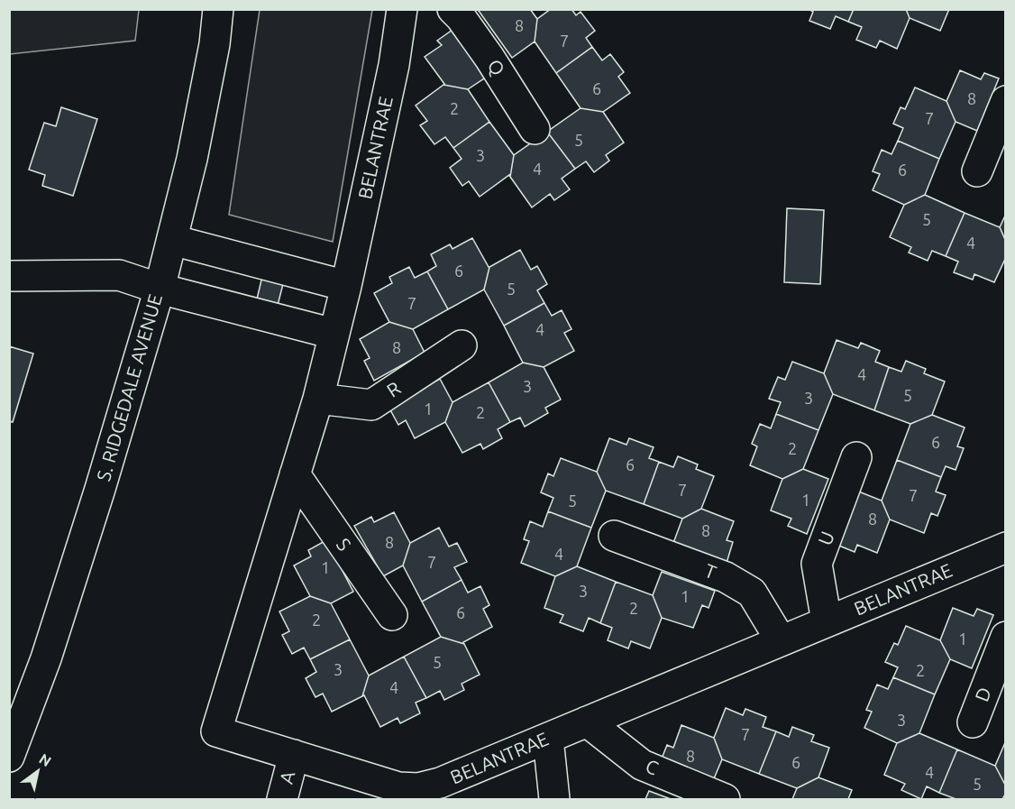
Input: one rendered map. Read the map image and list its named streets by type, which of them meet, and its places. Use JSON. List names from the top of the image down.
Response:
{
  "streets": {
    "street": [
      "Q",
      "BELANTRAE",
      "S. RIDGEDALE AVENUE",
      "R",
      "U",
      "S",
      "T",
      "D",
      "C",
      "A"
    ]
  },
  "crossings": [
    ["BELANTRAE", "R"],
    ["BELANTRAE", "U"],
    ["BELANTRAE", "S"],
    ["BELANTRAE", "T"],
    ["BELANTRAE", "C"],
    ["BELANTRAE", "A"]
  ],
  "house_numbers": [
    "8",
    "7",
    "6",
    "8",
    "2",
    "7",
    "5",
    "3",
    "4",
    "6",
    "5",
    "4",
    "6",
    "5",
    "7",
    "4",
    "8",
    "4",
    "3",
    "5",
    "3",
    "1",
    "2",
    "6",
    "2",
    "6",
    "7",
    "7",
    "1",
    "5",
    "8",
    "8",
    "8",
    "4",
    "7",
    "1",
    "3",
    "1",
    "2",
    "6",
    "2",
    "1",
    "5",
    "3",
    "2",
    "4",
    "3",
    "7",
    "8",
    "6",
    "4",
    "5"
  ],
  "north": "top right"
}
